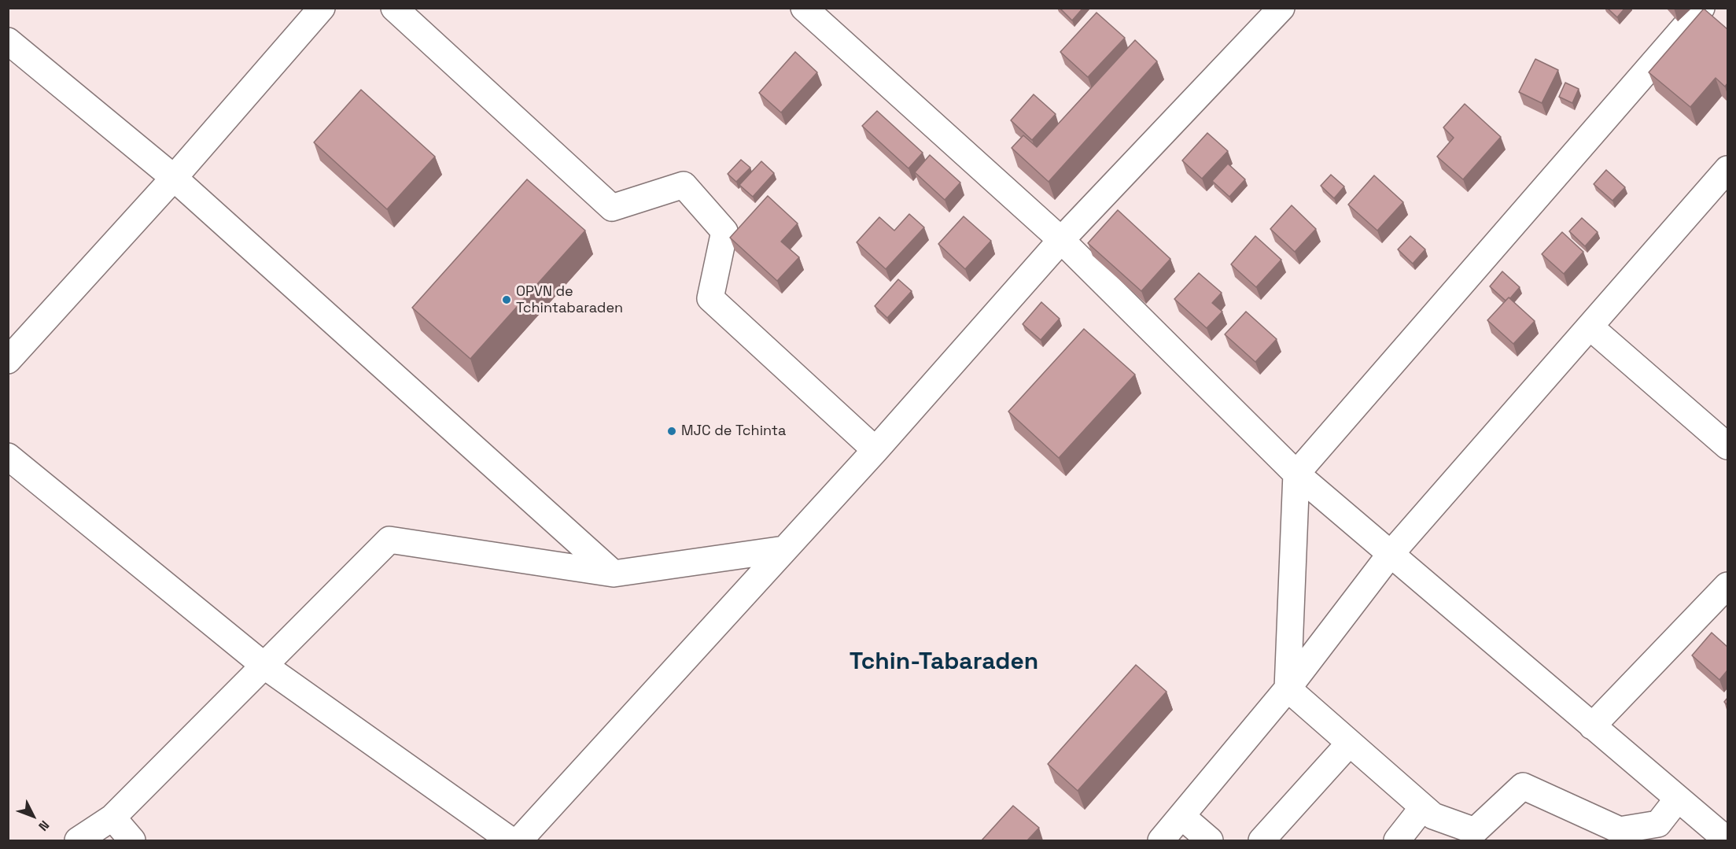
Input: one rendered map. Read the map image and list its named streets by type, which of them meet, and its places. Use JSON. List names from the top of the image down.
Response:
{
  "districts": ["Tchin-Tabaraden"],
  "places": ["OPVN de Tchintabaraden", "MJC de Tchinta"],
  "north": "bottom right"
}
